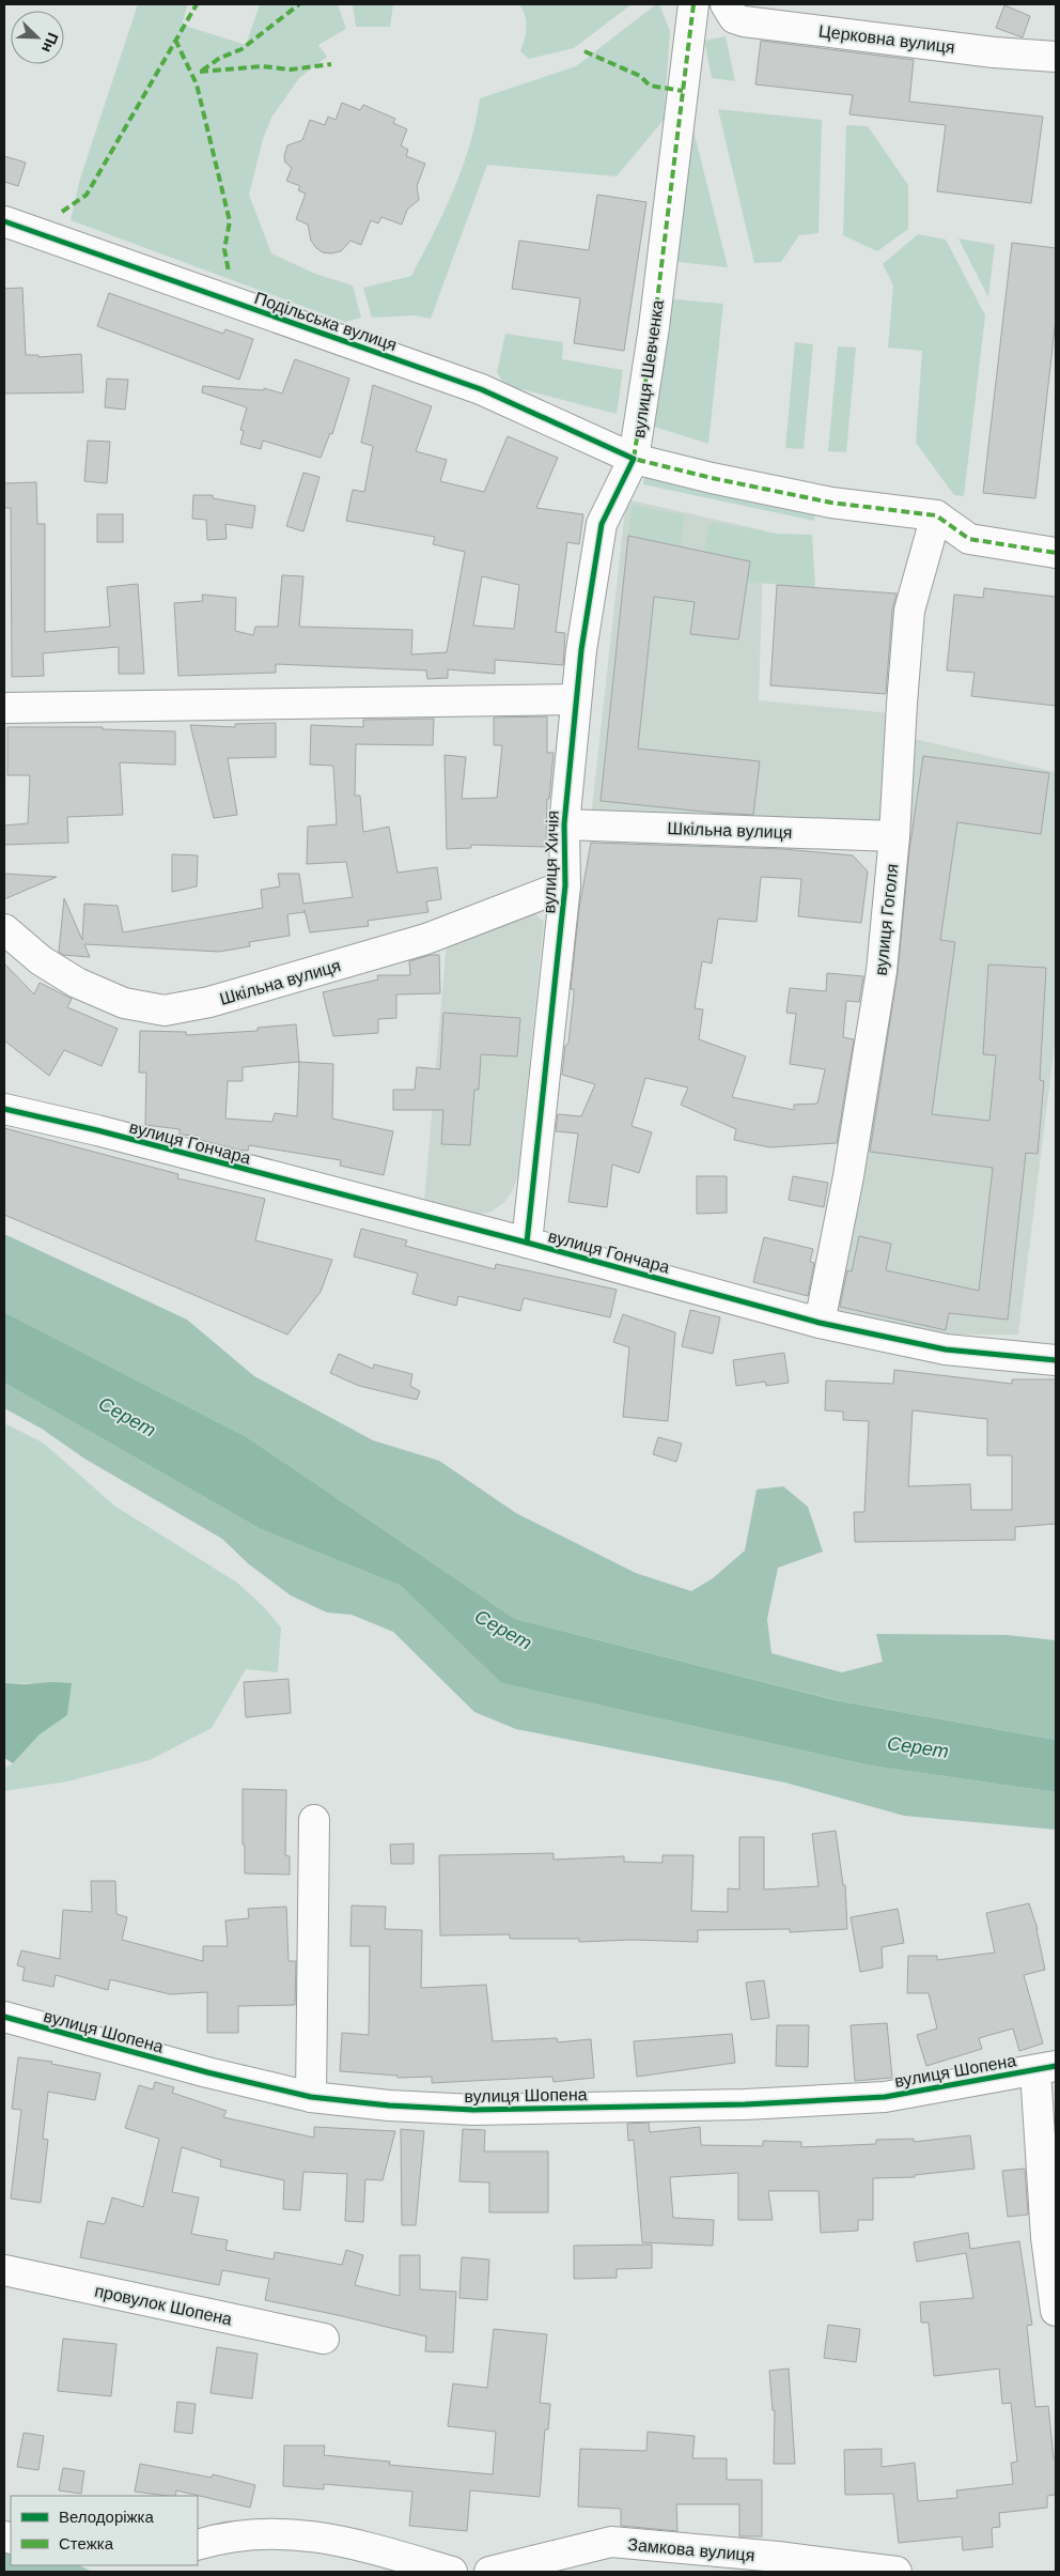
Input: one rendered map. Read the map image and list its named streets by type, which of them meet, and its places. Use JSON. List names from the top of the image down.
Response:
{
  "streets": {
    "street": [
      "Церковна вулиця",
      "Подільська вулиця",
      "вулиця Шевченка",
      "Шкільна вулиця",
      "вулиця Хичія",
      "вулиця Гоголя",
      "вулиця Гончара",
      "вулиця Шопена",
      "провулок Шопена",
      "Замкова вулиця"
    ]
  },
  "crossings": [
    ["Подільська вулиця", "вулиця Шевченка"],
    ["Подільська вулиця", "вулиця Хичія"],
    ["вулиця Шевченка", "вулиця Хичія"],
    ["вулиця Шевченка", "вулиця Гоголя"],
    ["Шкільна вулиця", "вулиця Хичія"],
    ["Шкільна вулиця", "вулиця Гоголя"],
    ["вулиця Хичія", "вулиця Гончара"],
    ["вулиця Гоголя", "вулиця Гончара"]
  ],
  "water": ["Серет"],
  "legend": ["Велодоріжка", "Стежка"],
  "north": "bottom right"
}
